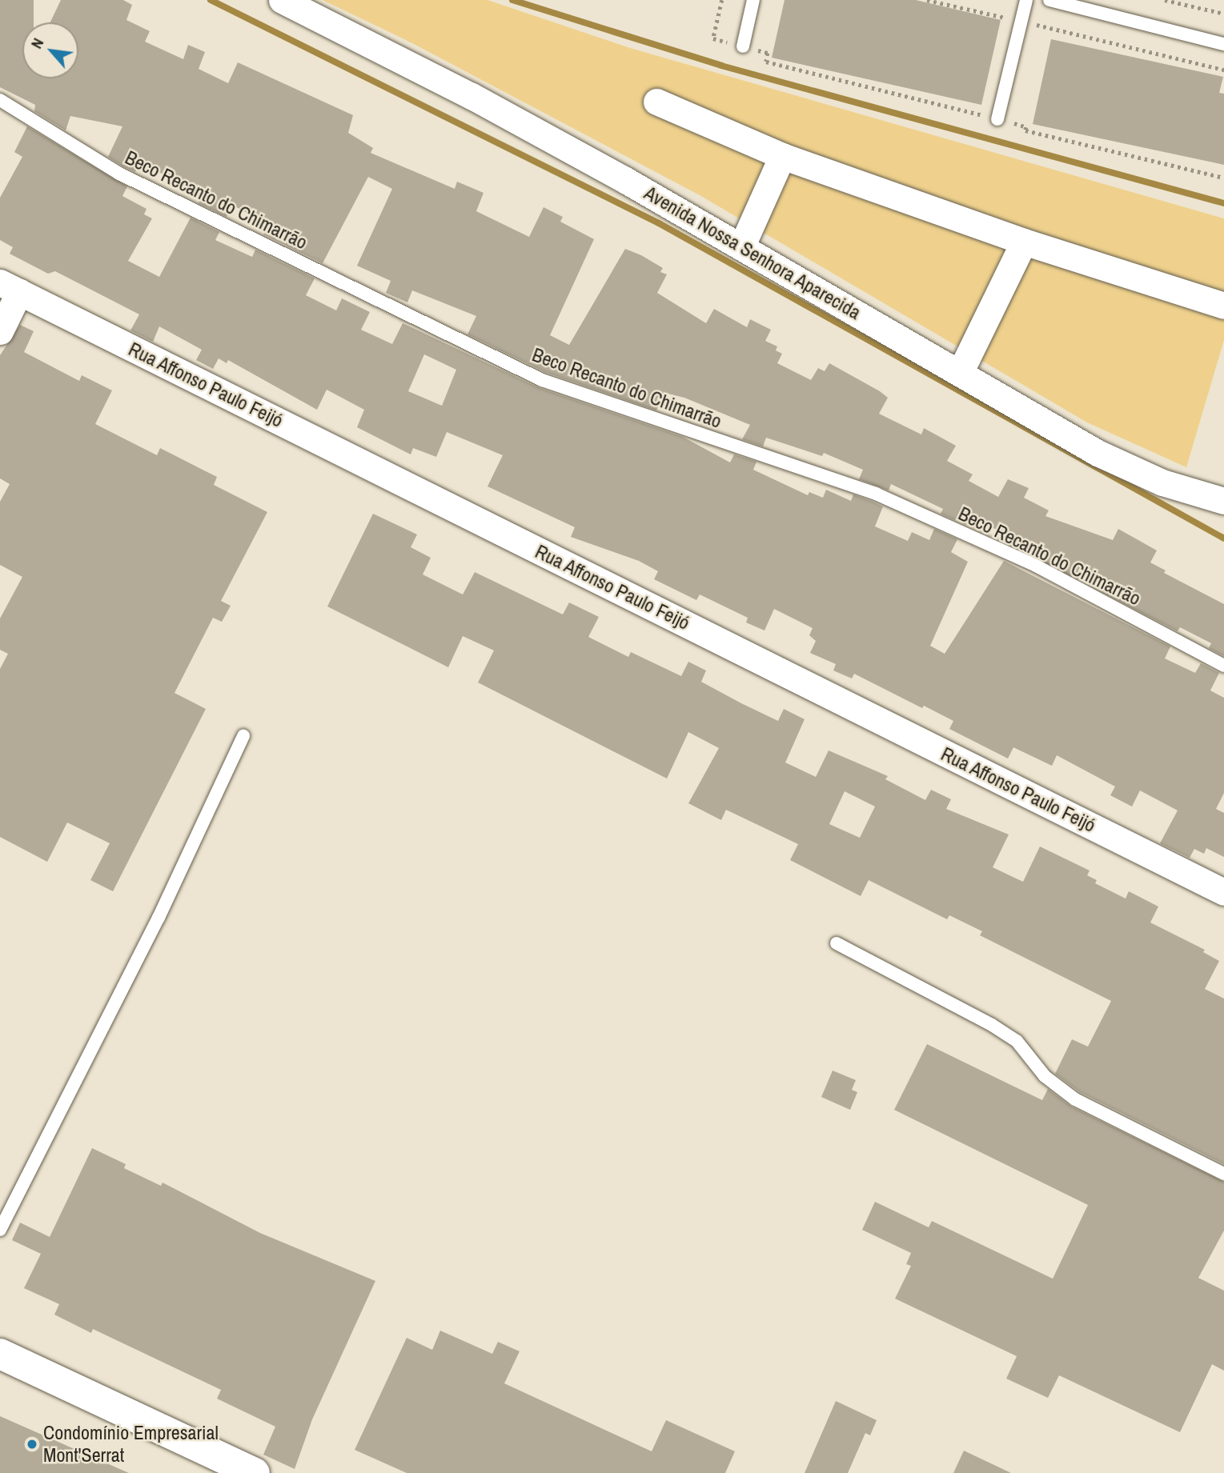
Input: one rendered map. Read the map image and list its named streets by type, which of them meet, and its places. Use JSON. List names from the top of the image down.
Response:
{
  "streets": {
    "street": ["Avenida Nossa Senhora Aparecida", "Rua Affonso Paulo Feijó"],
    "lane": ["Beco Recanto do Chimarrão"]
  },
  "places": ["Condomínio Empresarial Mont'Serrat"],
  "north": "top left"
}
